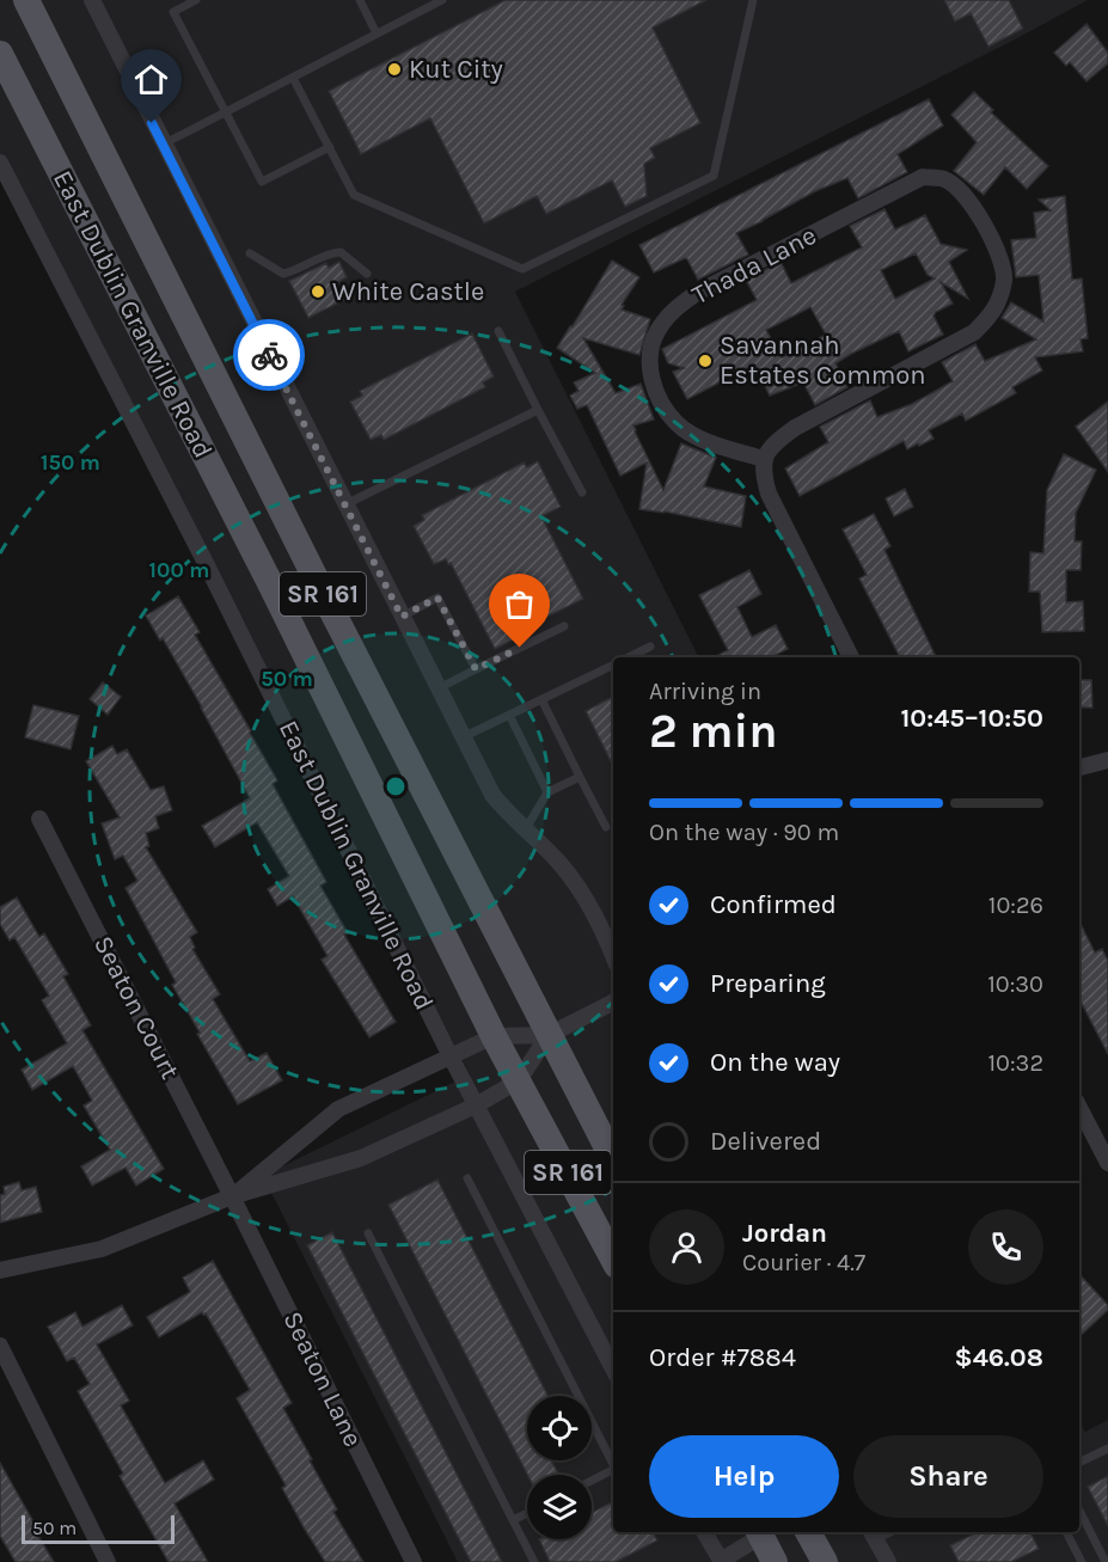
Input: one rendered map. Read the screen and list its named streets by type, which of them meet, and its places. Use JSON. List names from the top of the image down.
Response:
{
  "streets": {
    "main road": ["East Dublin Granville Road", "SR 161"],
    "street": ["Thada Lane", "Seaton Court", "Seaton Lane"]
  },
  "crossings": [
    ["Seaton Court", "Seaton Lane"]
  ],
  "places": ["Kut City", "White Castle", "Savannah Estates Common"],
  "scale_bar": "50 m",
  "page": {
    "heading": ["2 min", "Arriving in", "10:45–10:50"],
    "panel": [
      "Jordan",
      "Courier · 4.7",
      "Order #7884",
      "$46.08"
    ],
    "bar": "On the way · 90 m",
    "list": [
      ["Confirmed", "10:26"],
      ["Preparing", "10:30"],
      ["On the way", "10:32"],
      "Delivered"
    ],
    "buttons": ["Help", "Share"],
    "scale": "50 m"
  },
  "rings": ["150 m", "100 m", "50 m"]
}
